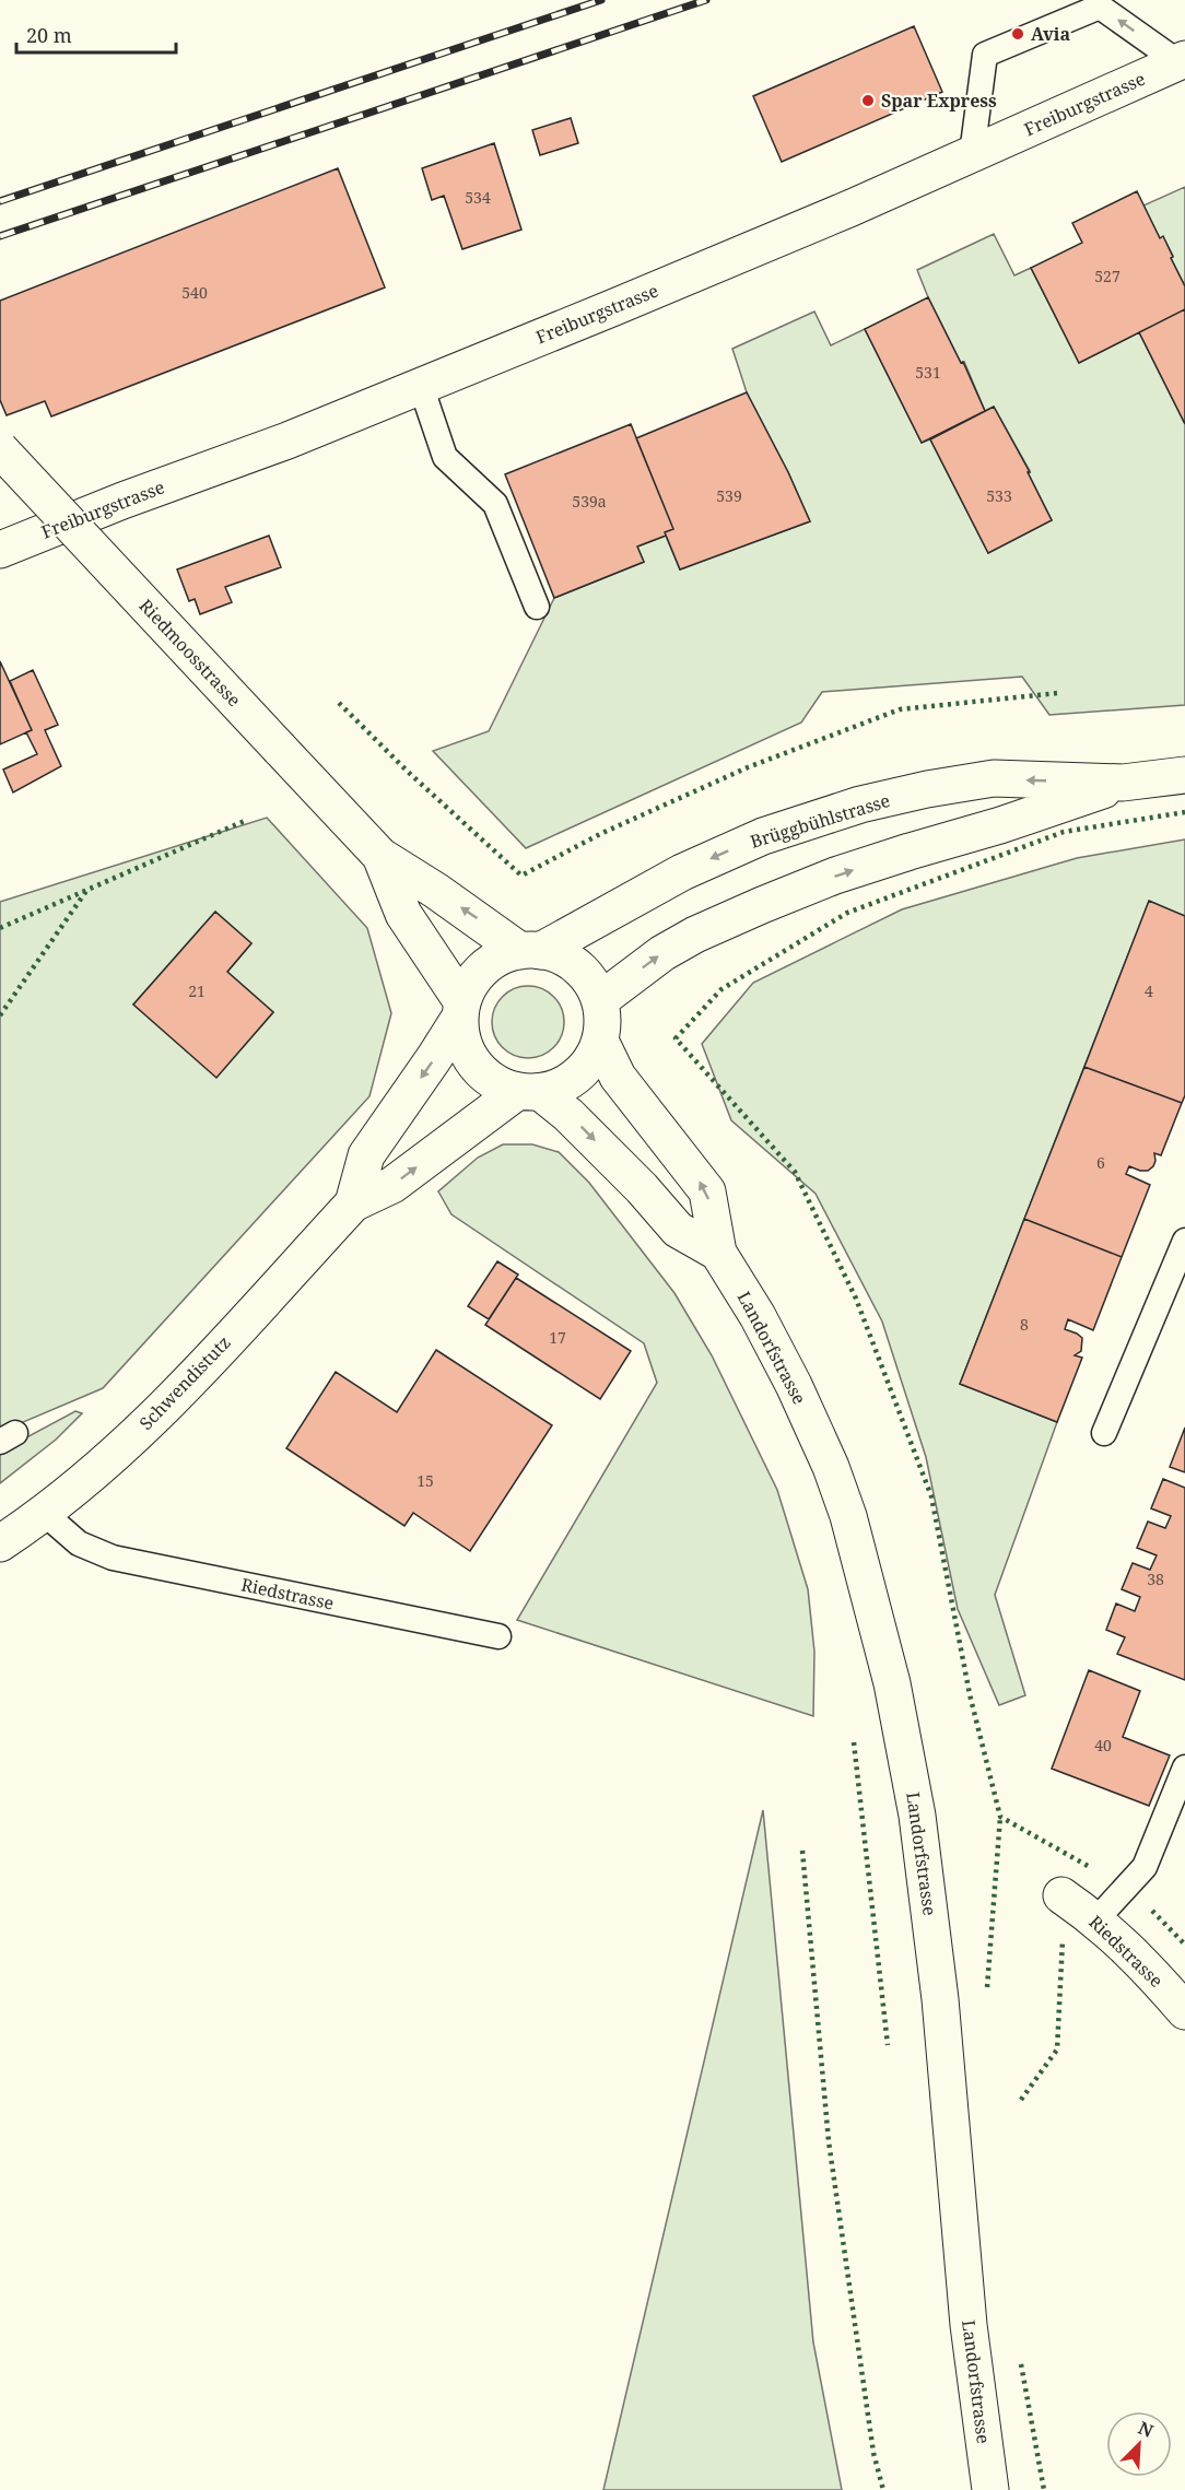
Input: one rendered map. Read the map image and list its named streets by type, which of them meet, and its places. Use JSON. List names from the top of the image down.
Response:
{
  "streets": {
    "main road": [
      "Freiburgstrasse",
      "Riedmoosstrasse",
      "Brüggbühlstrasse",
      "Landorfstrasse",
      "Schwendistutz",
      "Riedstrasse"
    ]
  },
  "crossings": [
    ["Riedmoosstrasse", "Brüggbühlstrasse"],
    ["Riedmoosstrasse", "Landorfstrasse"],
    ["Riedmoosstrasse", "Schwendistutz"],
    ["Brüggbühlstrasse", "Landorfstrasse"],
    ["Brüggbühlstrasse", "Schwendistutz"],
    ["Landorfstrasse", "Schwendistutz"],
    ["Schwendistutz", "Riedstrasse"]
  ],
  "places": ["Avia", "Spar Express"],
  "house_numbers": [
    "534",
    "527",
    "540",
    "531",
    "539",
    "533",
    "539a",
    "21",
    "4",
    "6",
    "8",
    "17",
    "15",
    "38",
    "40"
  ],
  "scale_bar": "20 m",
  "north": "top right"
}
